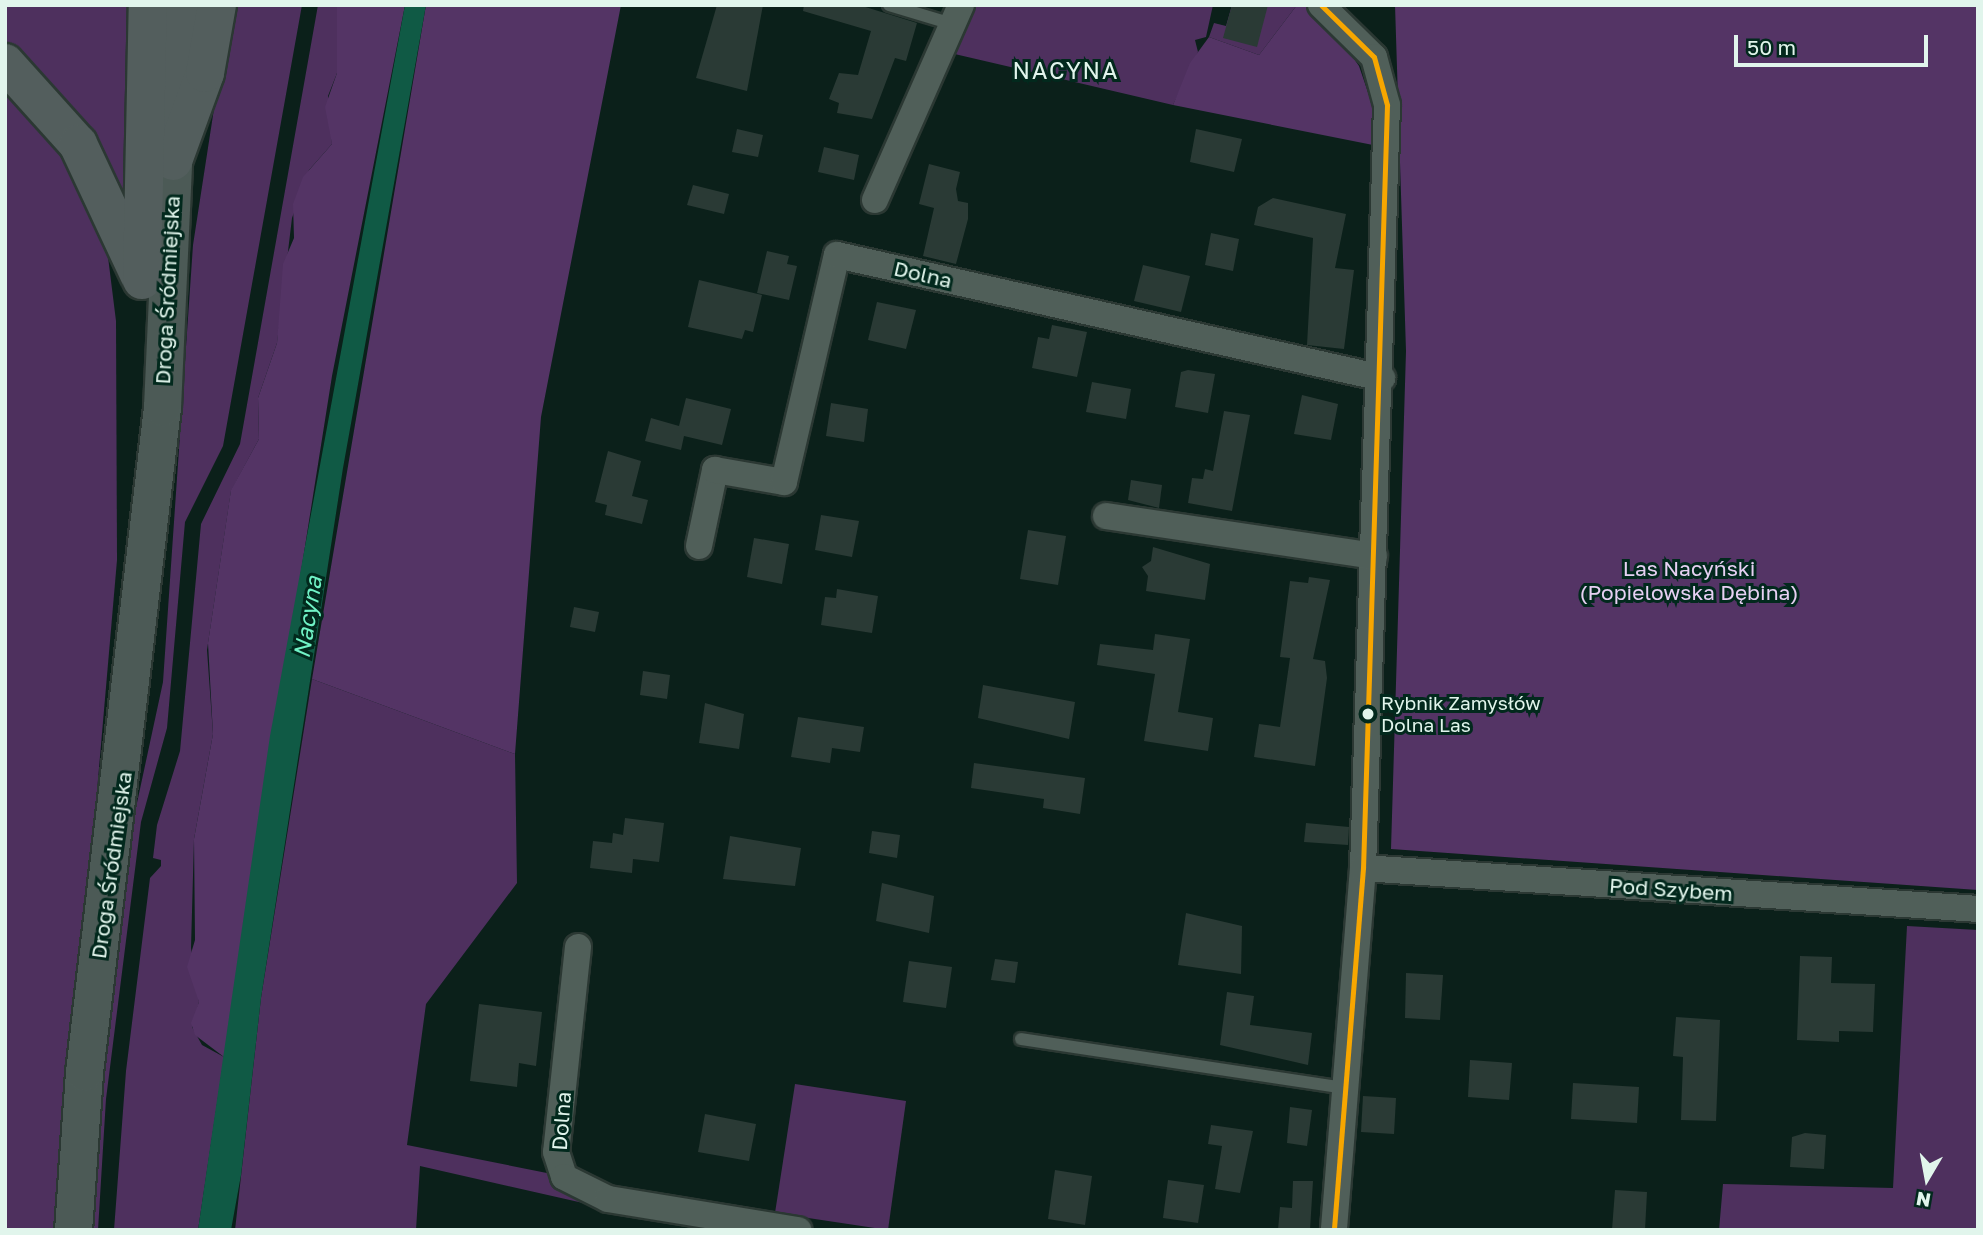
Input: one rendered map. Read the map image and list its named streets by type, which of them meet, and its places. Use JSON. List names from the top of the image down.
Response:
{
  "streets": {
    "main road": ["Droga Śródmiejska"],
    "street": ["Dolna", "Pod Szybem"]
  },
  "districts": ["NACYNA"],
  "water": ["Nacyna"],
  "parks": ["Las Nacyński (Popielowska Dębina)"],
  "places": ["Rybnik Zamysłów Dolna Las"],
  "scale_bar": "50 m",
  "north": "bottom"
}
